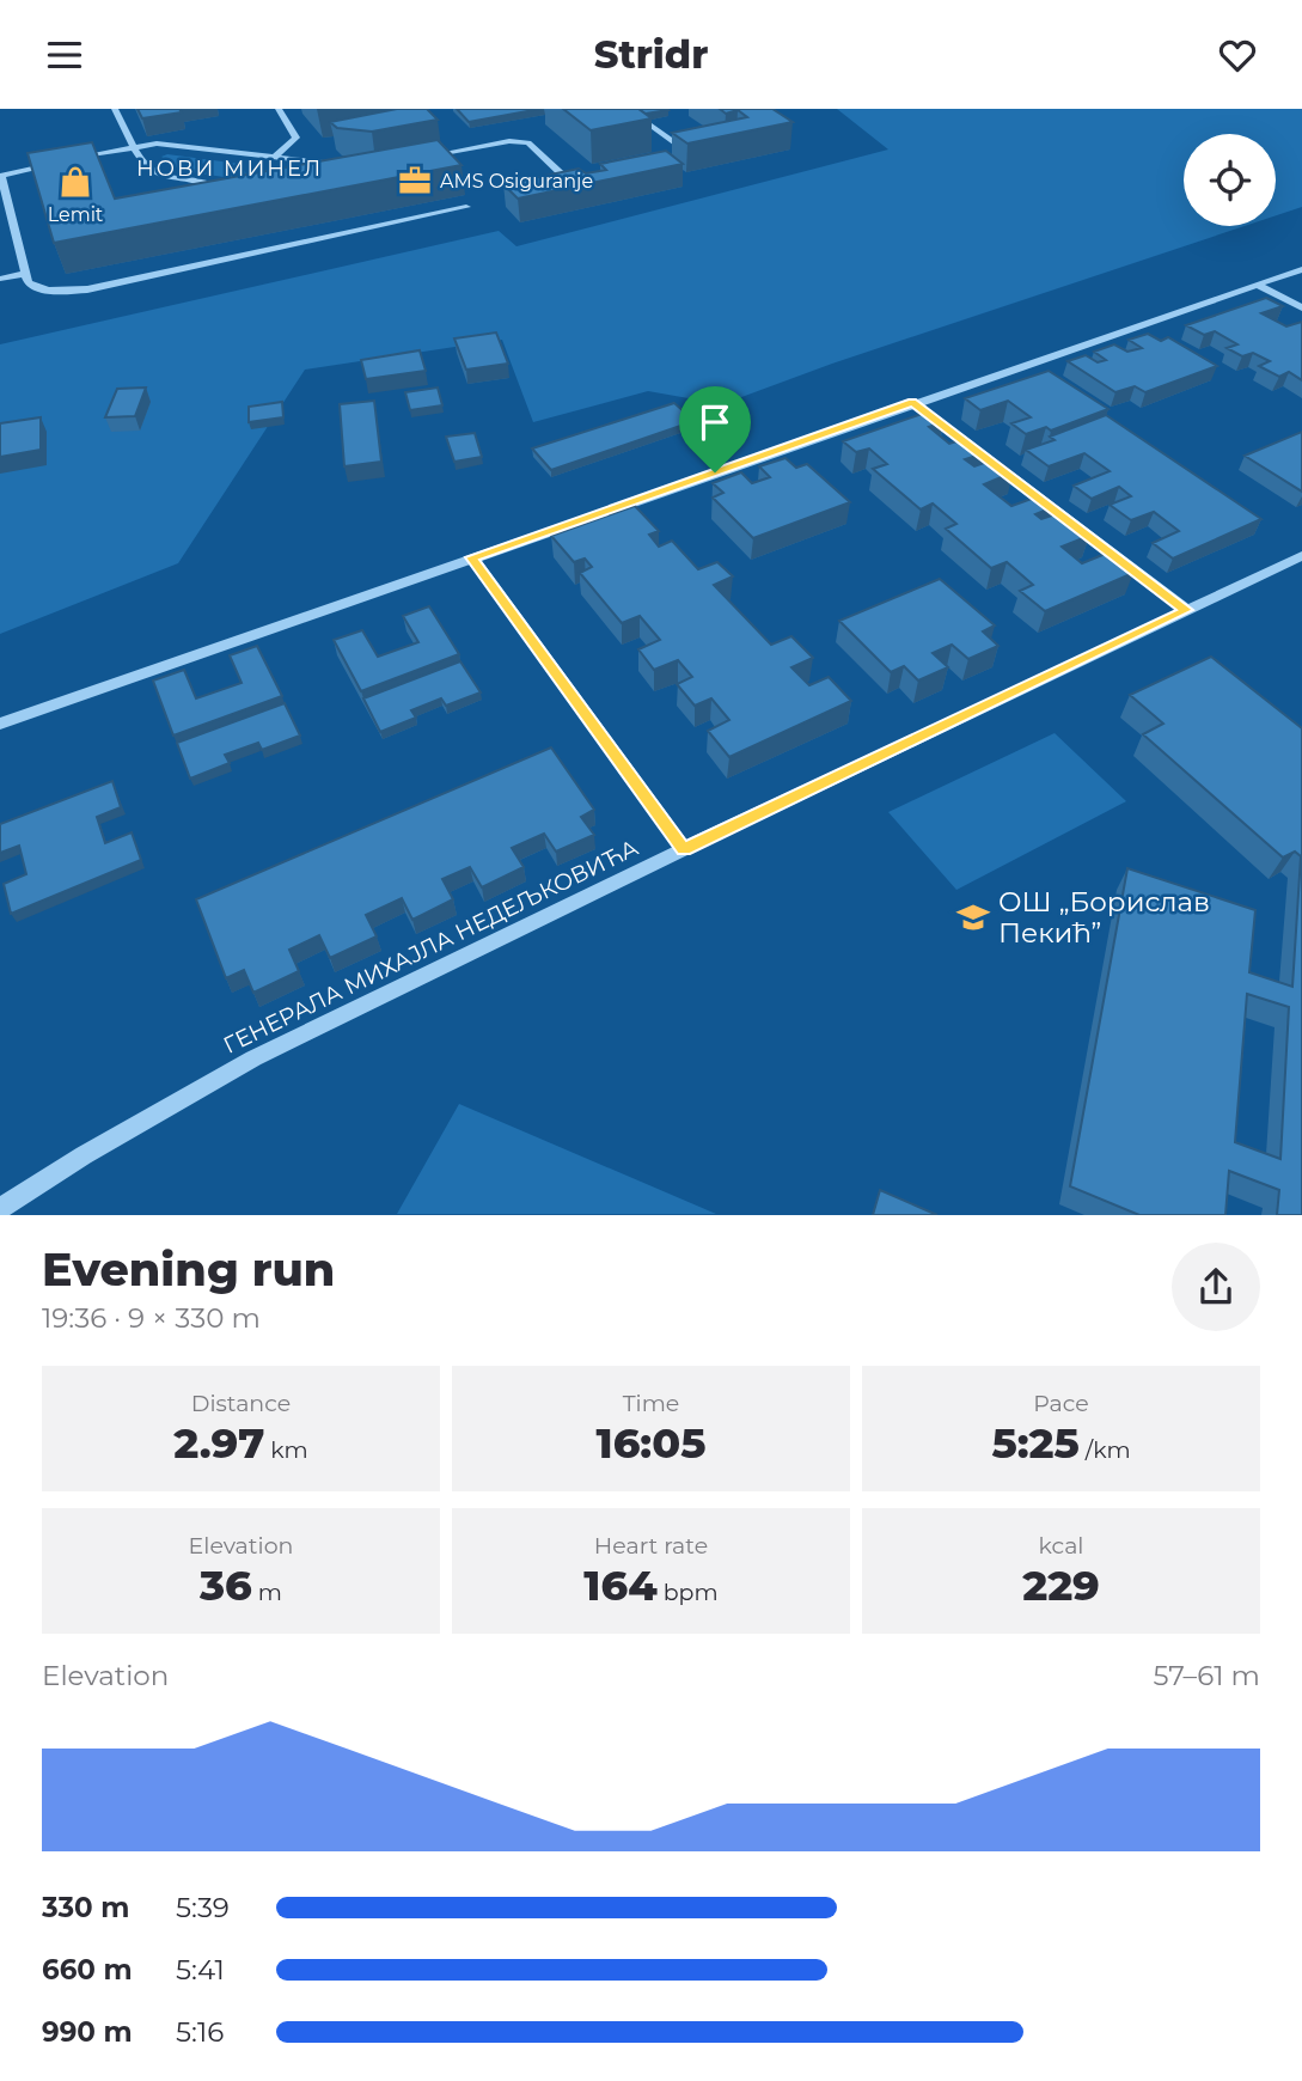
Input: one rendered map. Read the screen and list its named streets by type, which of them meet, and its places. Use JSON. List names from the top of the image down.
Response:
{
  "streets": {
    "street": ["ГЕНЕРАЛА МИХАЈЛА НЕДЕЉКОВИЋА"]
  },
  "districts": ["НОВИ МИНЕЛ"],
  "places": {
    "office": ["AMS Osiguranje"],
    "shop": ["Lemit"],
    "school or university": ["ОШ „Борислав Пекић”"]
  },
  "page": {
    "header": "Stridr",
    "heading": ["Evening run", "19:36 · 9 × 330 m"],
    "stats": [
      ["Distance", "2.97 km"],
      ["Time", "16:05"],
      ["Pace", "5:25 /km"],
      ["Elevation", "36 m"],
      ["Heart rate", "164 bpm"],
      ["kcal", "229"]
    ],
    "chart": ["Elevation", "57–61 m"],
    "list": [
      {
        "name": "330 m",
        "note": "5:39"
      },
      {
        "name": "660 m",
        "note": "5:41"
      },
      {
        "name": "990 m",
        "note": "5:16"
      }
    ]
  }
}
